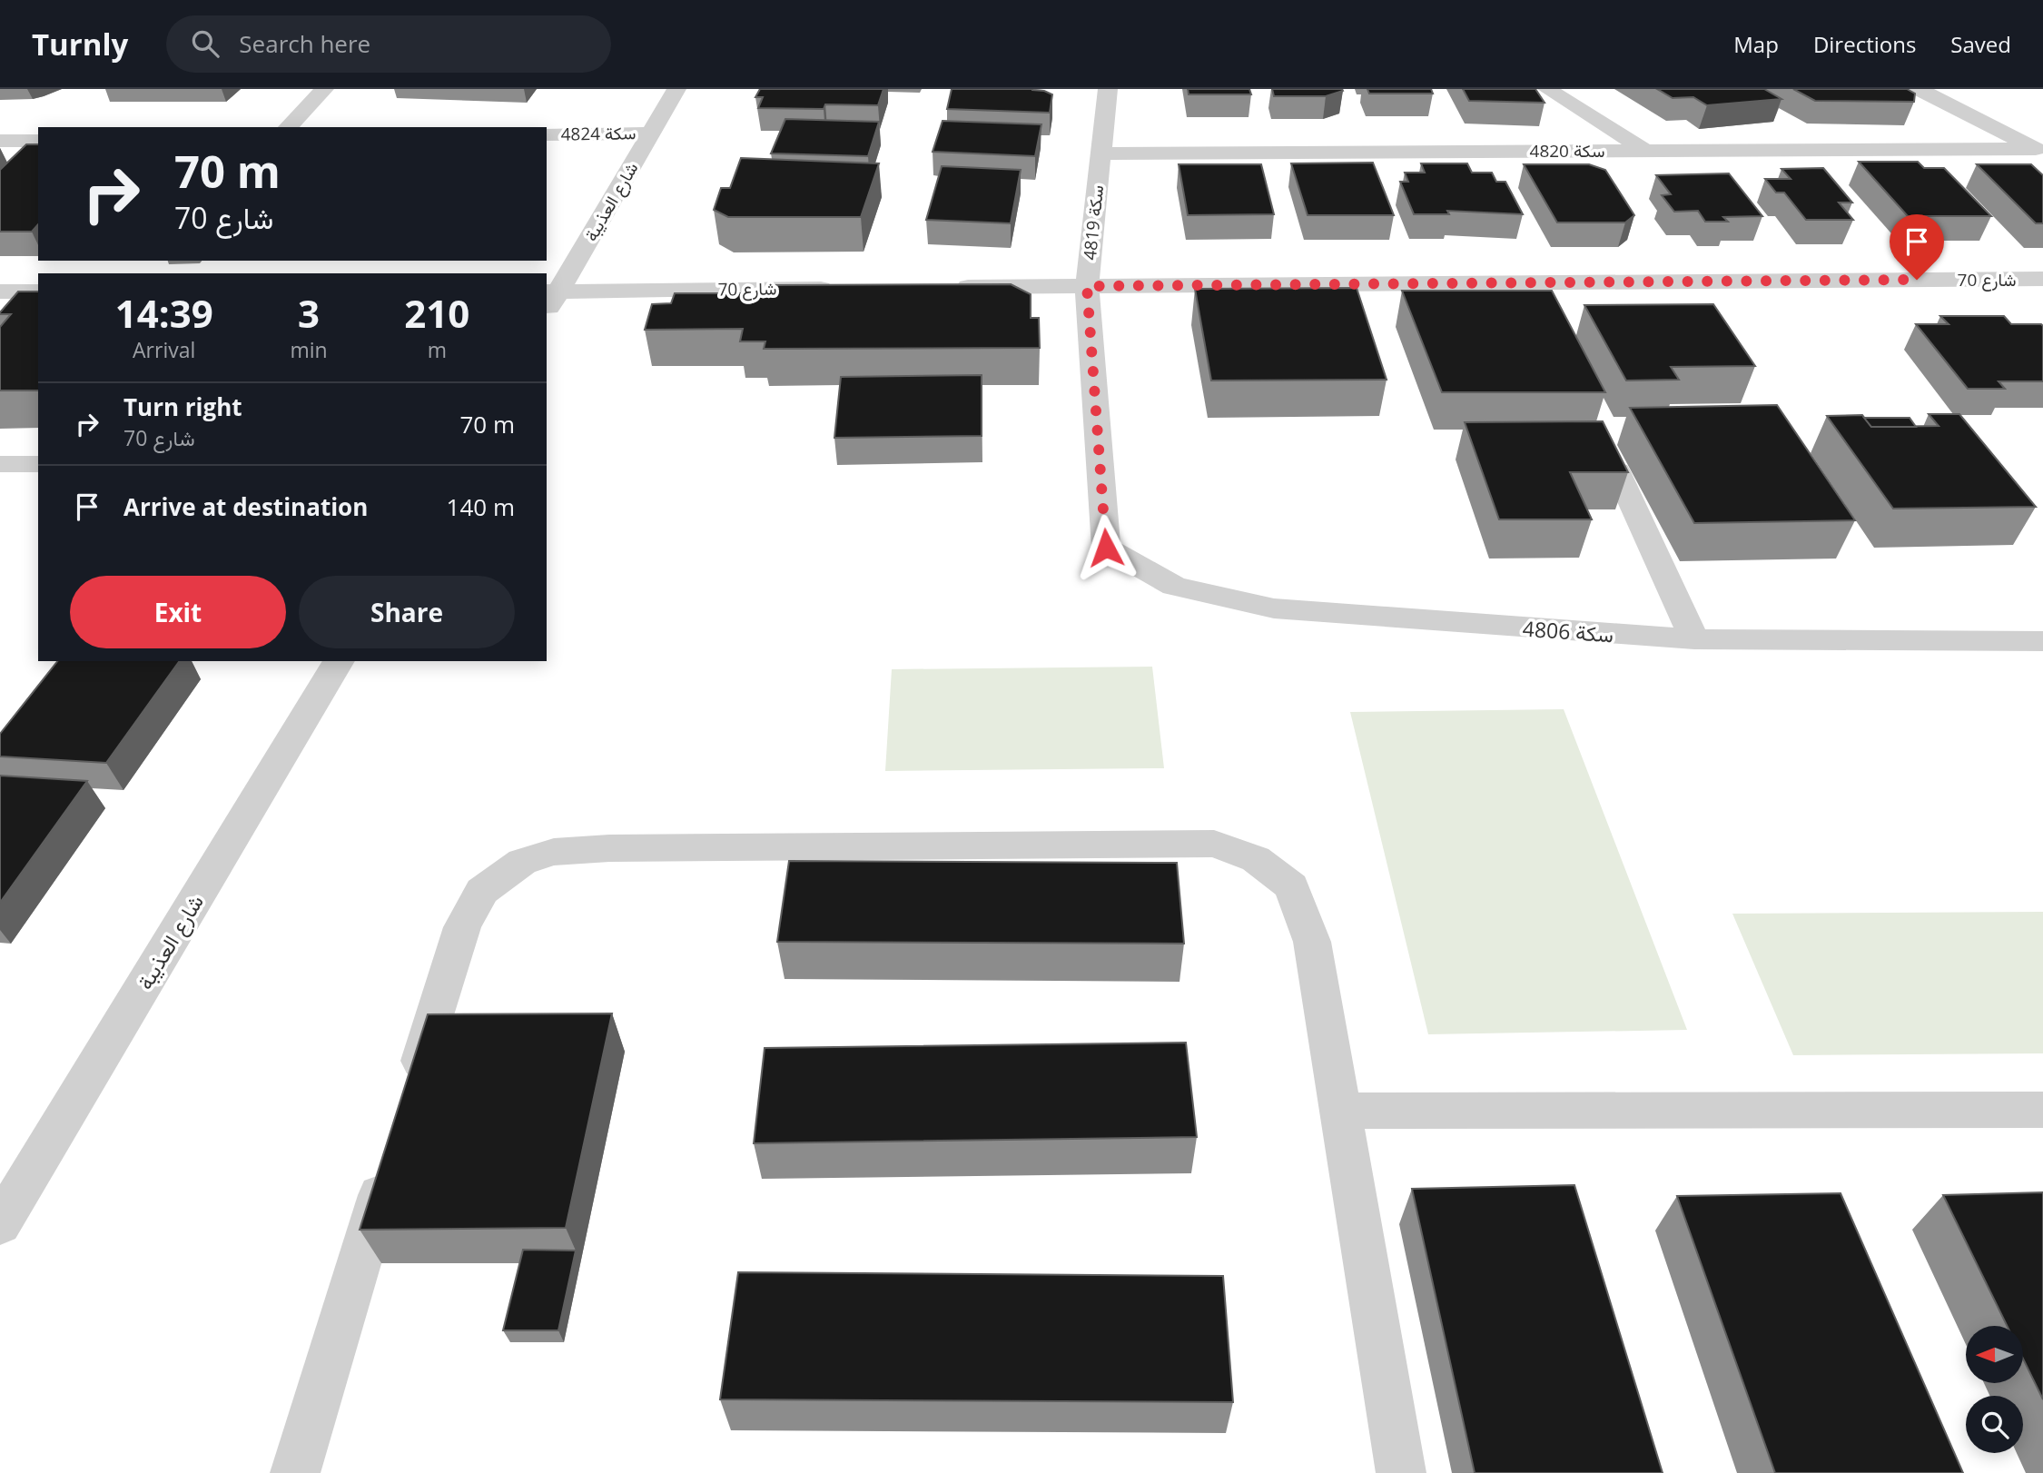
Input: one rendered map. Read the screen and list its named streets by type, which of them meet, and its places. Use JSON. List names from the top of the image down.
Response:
{
  "streets": {
    "street": [
      "سكة 4824",
      "سكة 4820",
      "شارع العذيبة",
      "سكة 4819",
      "شارع 70",
      "سكة 4806"
    ]
  },
  "crossings": [
    ["سكة 4824", "شارع العذيبة"],
    ["سكة 4820", "سكة 4819"],
    ["شارع العذيبة", "شارع 70"],
    ["سكة 4819", "شارع 70"],
    ["سكة 4819", "سكة 4806"]
  ],
  "north": "left",
  "page": {
    "header": "Turnly",
    "search": "Search here",
    "nav": ["Map", "Directions", "Saved"],
    "turn": ["70 m", "شارع 70"],
    "eta": [
      "14:39",
      "Arrival",
      "3",
      "min",
      "210",
      "m"
    ],
    "list": [
      {
        "name": "Turn right",
        "note": "شارع 70",
        "value": "70 m"
      },
      {
        "name": "Arrive at destination",
        "value": "140 m"
      }
    ],
    "buttons": ["Exit", "Share"]
  }
}
